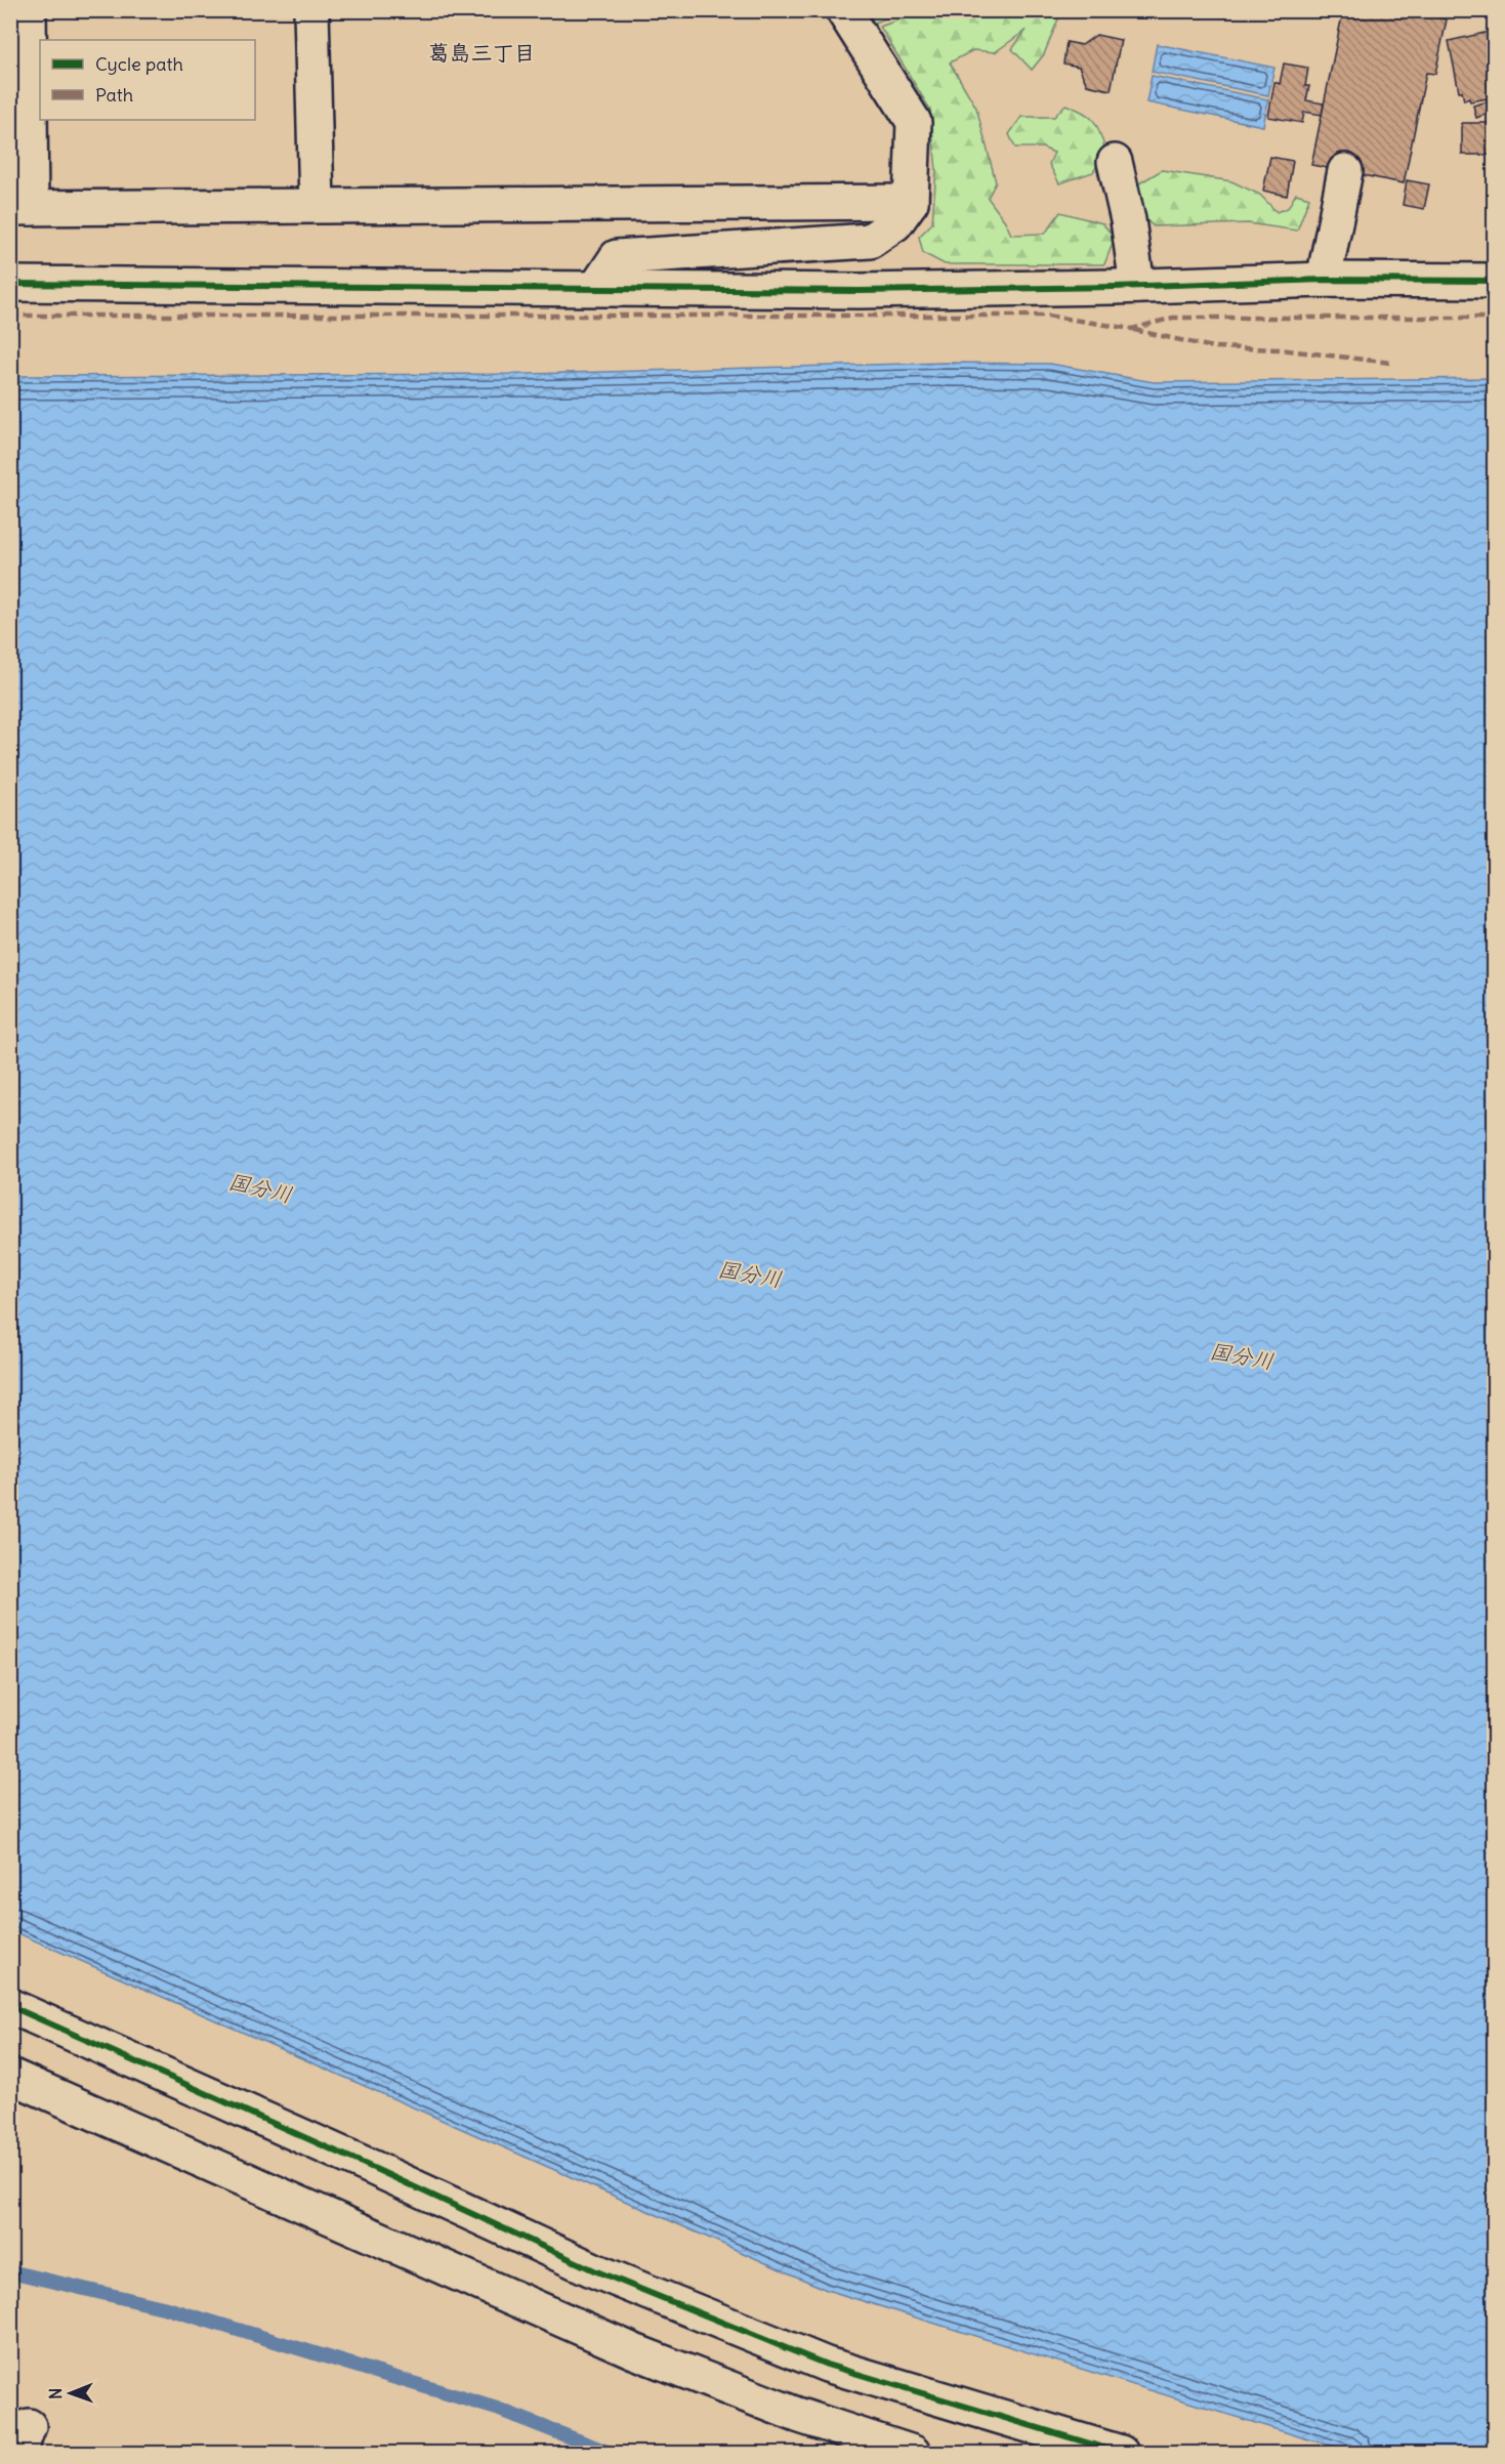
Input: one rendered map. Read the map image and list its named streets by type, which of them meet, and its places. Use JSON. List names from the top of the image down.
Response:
{
  "districts": ["葛島三丁目"],
  "water": ["国分川"],
  "legend": ["Cycle path", "Path"],
  "north": "left"
}
